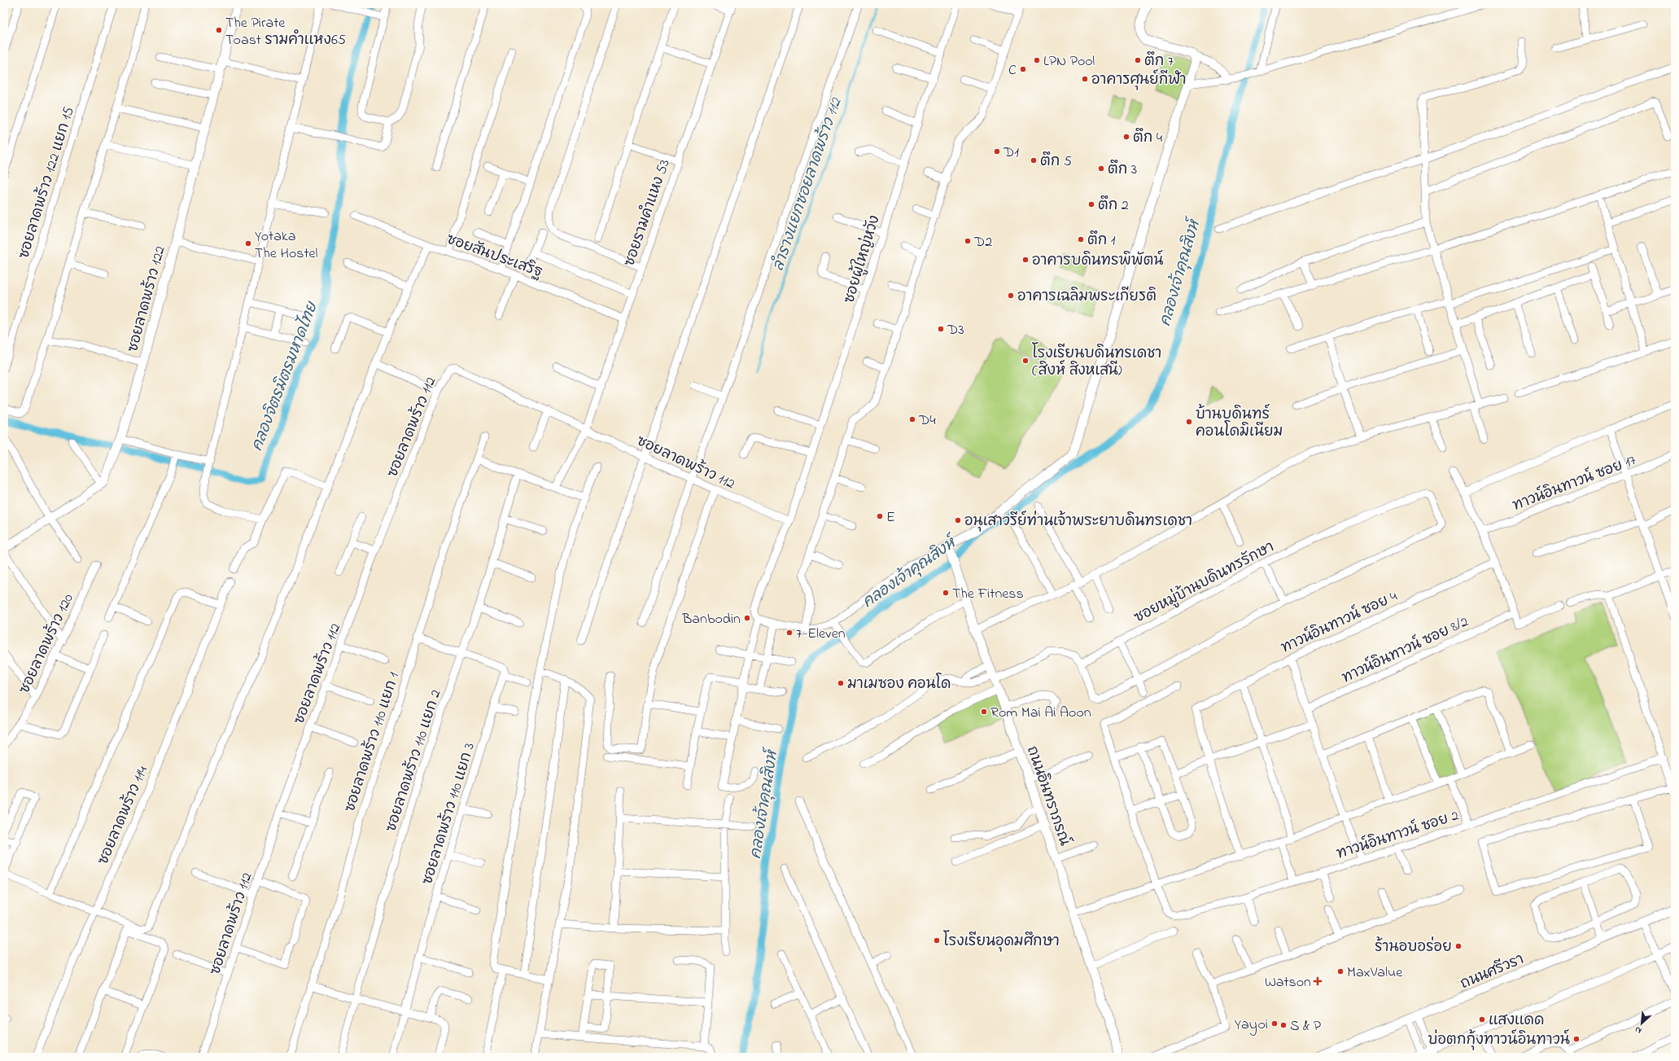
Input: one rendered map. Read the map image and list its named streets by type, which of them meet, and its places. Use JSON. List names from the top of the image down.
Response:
{
  "streets": {
    "street": [
      "ซอยลาดพร้าว 122 แยก 15",
      "ซอยรามคำแหง 53",
      "ซอยสันประเสริฐ",
      "ซอยผู้ใหญ่หวัง",
      "ซอยลาดพร้าว 122",
      "ซอยลาดพร้าว 112",
      "ทาวน์อินทาวน์ ซอย 17",
      "ซอยหมู่บ้านบดินทรรักษา",
      "ทาวน์อินทาวน์ ซอย 4",
      "ซอยลาดพร้าว 120",
      "ทาวน์อินทาวน์ ซอย 8/2",
      "ซอยลาดพร้าว 110 แยก 1",
      "ซอยลาดพร้าว 110 แยก 2",
      "ถนนอินทราภรณ์",
      "ซอยลาดพร้าว 110 แยก 3",
      "ซอยลาดพร้าว 114",
      "ทาวน์อินทาวน์ ซอย 2",
      "ถนนศรีวรา"
    ]
  },
  "crossings": [
    ["ซอยรามคำแหง 53", "ซอยสันประเสริฐ"],
    ["ซอยรามคำแหง 53", "ซอยลาดพร้าว 112"],
    ["ซอยผู้ใหญ่หวัง", "ซอยลาดพร้าว 112"]
  ],
  "water": ["ลำรางแยกซอยลาดพร้าว 112", "คลองเจ้าคุณสิงห์", "คลองจิตรมิตรมหาดไทย"],
  "places": {
    "other": [
      "The Pirate Toast รามคำแหง65",
      "LPN Pool",
      "ตึก 7",
      "C",
      "อาคารศุนย์กีฬา",
      "ตึก 4",
      "D1",
      "ตึก 5",
      "ตึก 3",
      "ตึก 2",
      "ตึก 1",
      "D2",
      "Yotaka The Hostel",
      "อาคารบดินทรพิพัตน์",
      "อาคารเฉลิมพระเกียรติ",
      "D3",
      "โรงเรียนบดินทรเดชา (สิงห์ สิงหเสนี)",
      "D4",
      "บ้านบดินทร์ คอนโดมิเนียม",
      "E",
      "อนุเสาวรีย์ท่านเจ้าพระยาบดินทรเดชา",
      "The Fitness",
      "Banbodin",
      "7-Eleven",
      "มาเมซอง คอนโด",
      "Rom Mai Ai Aoon",
      "โรงเรียนอุดมศึกษา",
      "ร้านอบอร่อย",
      "MaxValue",
      "แสงแดด",
      "Yayoi",
      "S & P",
      "บ่อตกกุ้งทาวน์อินทาวน์"
    ],
    "health": ["Watson"]
  },
  "north": "bottom left"
}
